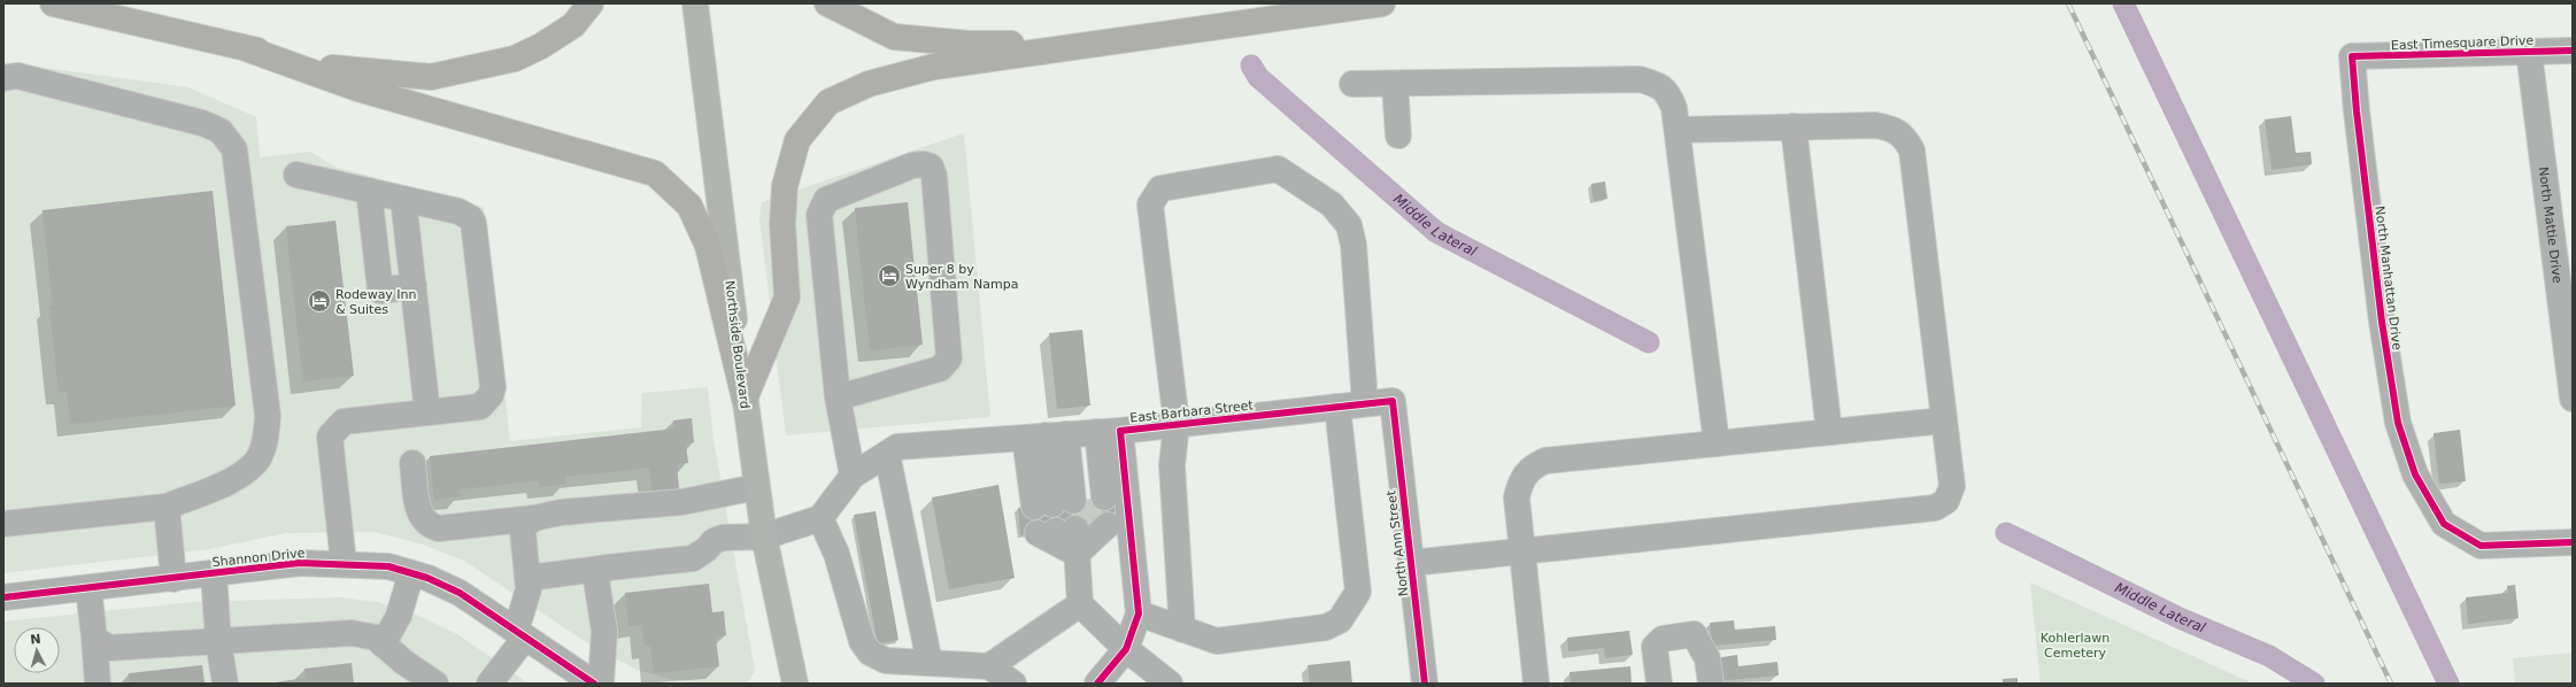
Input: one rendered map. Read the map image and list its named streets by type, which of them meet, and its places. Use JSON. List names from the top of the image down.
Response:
{
  "streets": {
    "main road": ["Northside Boulevard"],
    "street": [
      "East Timesquare Drive",
      "North Mattie Drive",
      "North Manhattan Drive",
      "East Barbara Street",
      "North Ann Street",
      "Shannon Drive"
    ]
  },
  "crossings": [
    ["East Timesquare Drive", "North Mattie Drive"],
    ["East Timesquare Drive", "North Manhattan Drive"],
    ["East Barbara Street", "North Ann Street"]
  ],
  "water": ["Middle Lateral"],
  "parks": ["Kohlerlawn Cemetery"],
  "places": {
    "hotel": ["Super 8 by Wyndham Nampa", "Rodeway Inn & Suites"]
  },
  "north": "top"
}
